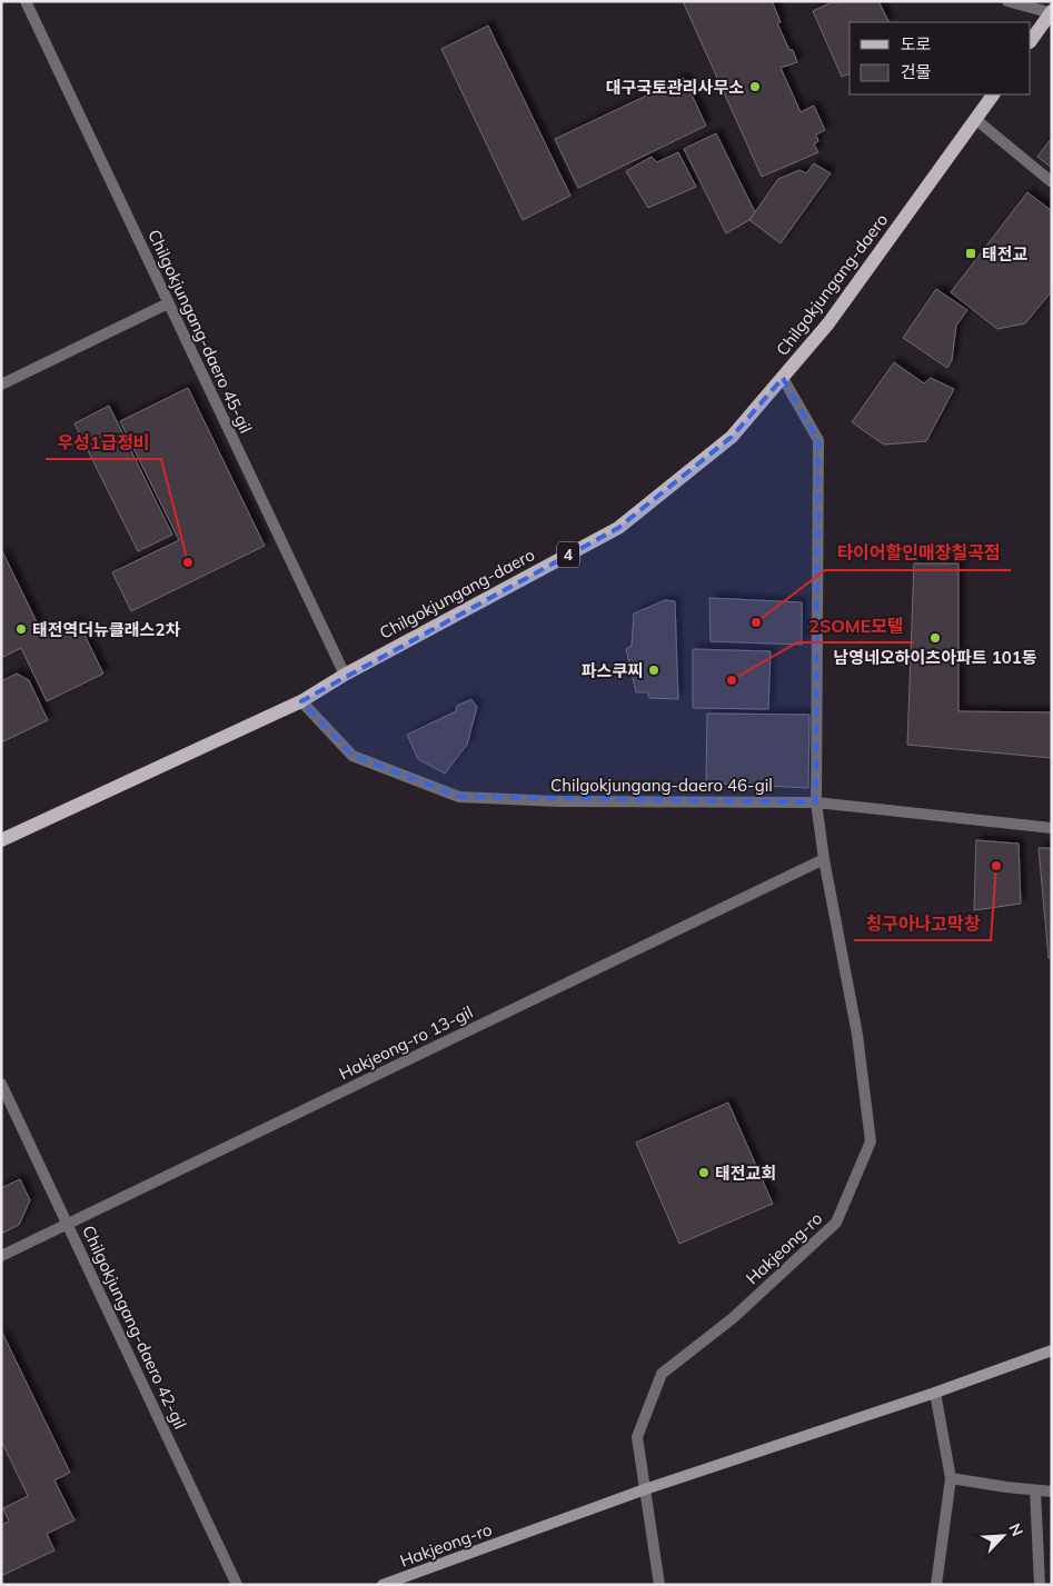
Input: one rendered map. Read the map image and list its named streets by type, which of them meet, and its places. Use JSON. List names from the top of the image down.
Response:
{
  "streets": {
    "main road": ["Chilgokjungang-daero", "4", "Hakjeong-ro"],
    "street": [
      "Chilgokjungang-daero 45-gil",
      "Chilgokjungang-daero 46-gil",
      "Hakjeong-ro 13-gil",
      "Chilgokjungang-daero 42-gil"
    ]
  },
  "crossings": [
    ["Chilgokjungang-daero", "Chilgokjungang-daero 45-gil"],
    ["Chilgokjungang-daero", "Chilgokjungang-daero 46-gil"],
    ["Chilgokjungang-daero", "Hakjeong-ro"],
    ["Chilgokjungang-daero 46-gil", "Hakjeong-ro"],
    ["Hakjeong-ro 13-gil", "Hakjeong-ro"],
    ["Hakjeong-ro 13-gil", "Chilgokjungang-daero 42-gil"]
  ],
  "places": {
    "other": [
      "대구국토관리사무소",
      "우성1급정비",
      "타이어할인매장칠곡점",
      "태전역더뉴클래스2차",
      "남영네오하이츠아파트 101동",
      "파스쿠찌",
      "2SOME모텔",
      "칭구아나고막창",
      "태전교회"
    ],
    "transit": ["태전교"]
  },
  "legend": ["도로", "건물"],
  "north": "top right"
}
